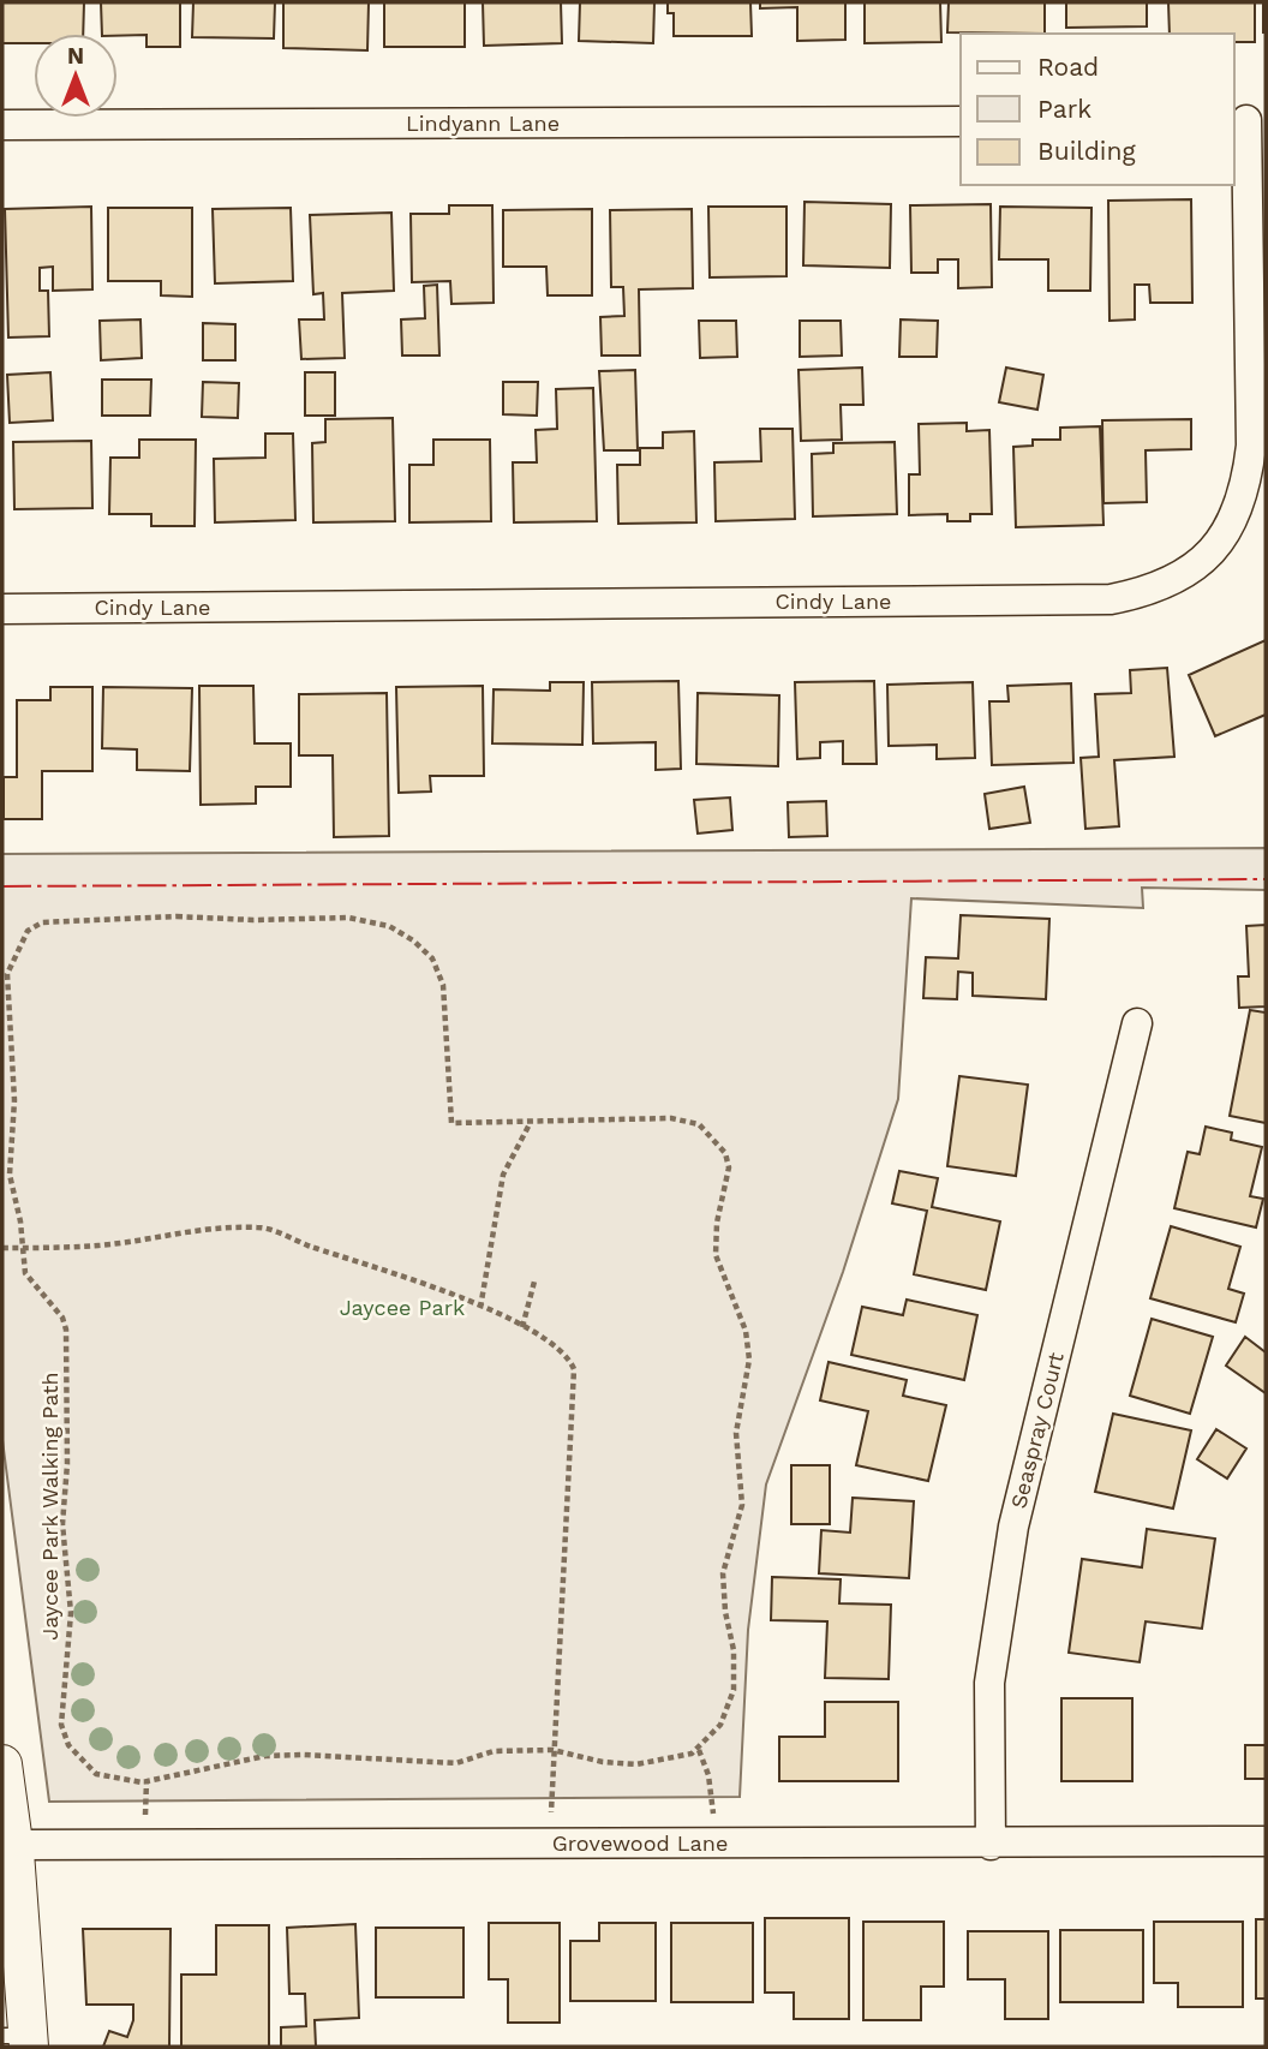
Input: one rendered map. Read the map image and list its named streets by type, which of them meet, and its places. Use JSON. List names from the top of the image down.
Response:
{
  "streets": {
    "street": [
      "Lindyann Lane",
      "Cindy Lane",
      "Seaspray Court",
      "Grovewood Lane"
    ],
    "path": ["Jaycee Park Walking Path"]
  },
  "crossings": [
    ["Seaspray Court", "Grovewood Lane"]
  ],
  "parks": ["Jaycee Park"],
  "legend": ["Road", "Park", "Building"],
  "north": "top"
}
